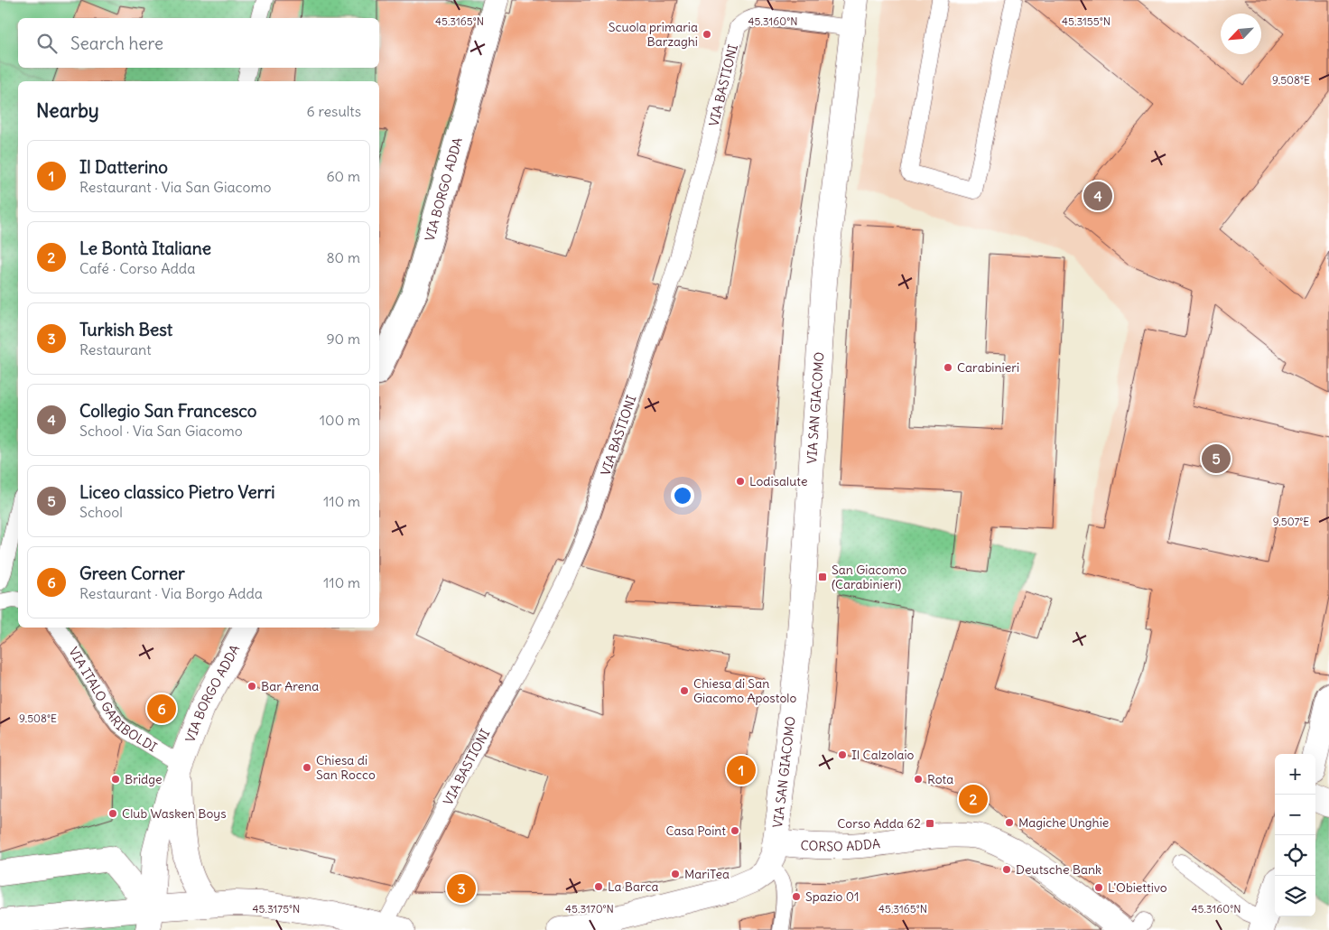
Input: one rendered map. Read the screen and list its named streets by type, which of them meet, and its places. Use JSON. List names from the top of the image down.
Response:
{
  "streets": {
    "street": ["VIA BORGO ADDA", "VIA SAN GIACOMO", "CORSO ADDA"],
    "lane": ["VIA BASTIONI", "VIA ITALO GARIBOLDI"]
  },
  "crossings": [
    ["VIA BASTIONI", "VIA SAN GIACOMO"],
    ["VIA BORGO ADDA", "VIA ITALO GARIBOLDI"],
    ["VIA SAN GIACOMO", "CORSO ADDA"]
  ],
  "places": {
    "other": [
      "Scuola primaria Barzaghi",
      "Carabinieri",
      "Lodisalute",
      "Bar Arena",
      "Chiesa di San Giacomo Apostolo",
      "Il Calzolaio",
      "Chiesa di San Rocco",
      "Bridge",
      "Rota",
      "Club Wasken Boys",
      "Magiche Unghie",
      "Casa Point",
      "Deutsche Bank",
      "MariTea",
      "La Barca",
      "L'Obiettivo",
      "Spazio 01"
    ],
    "transit": ["San Giacomo (Carabinieri)", "Corso Adda 62"]
  },
  "north": "bottom left",
  "page": {
    "search": "Search here",
    "heading": ["Nearby", "6 results"],
    "list": [
      {
        "mark": "1",
        "name": "Il Datterino",
        "note": "Restaurant · Via San Giacomo",
        "value": "60 m"
      },
      {
        "mark": "2",
        "name": "Le Bontà Italiane",
        "note": "Café · Corso Adda",
        "value": "80 m"
      },
      {
        "mark": "3",
        "name": "Turkish Best",
        "note": "Restaurant",
        "value": "90 m"
      },
      {
        "mark": "4",
        "name": "Collegio San Francesco",
        "note": "School · Via San Giacomo",
        "value": "100 m"
      },
      {
        "mark": "5",
        "name": "Liceo classico Pietro Verri",
        "note": "School",
        "value": "110 m"
      },
      {
        "mark": "6",
        "name": "Green Corner",
        "note": "Restaurant · Via Borgo Adda",
        "value": "110 m"
      }
    ],
    "pins": [
      "4",
      "5",
      "6",
      "1",
      "2",
      "3"
    ],
    "map_buttons": ["+", "−"]
  },
  "coordinates": [
    "45.3165°N",
    "45.3160°N",
    "45.3155°N",
    "9.508°E",
    "9.507°E",
    "45.3175°N",
    "45.3170°N"
  ]
}
